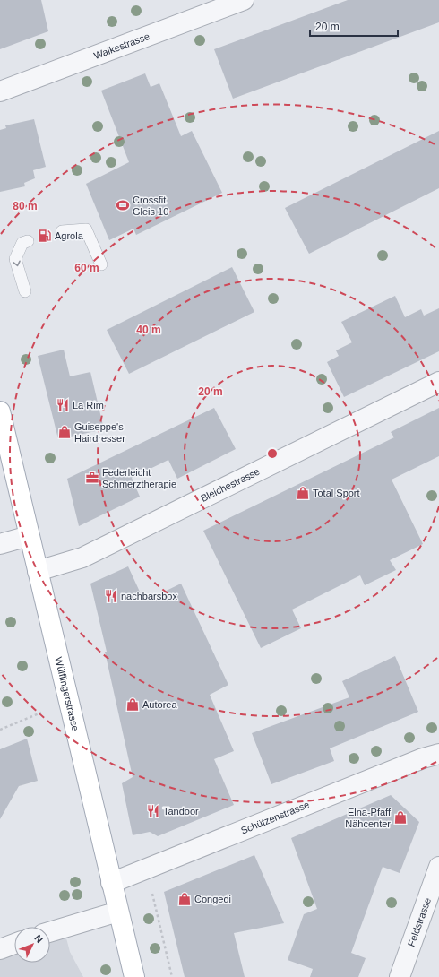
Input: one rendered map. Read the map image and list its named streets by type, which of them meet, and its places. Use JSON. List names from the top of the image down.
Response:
{
  "streets": {
    "main road": ["Wülflingerstrasse"],
    "street": [
      "Walkestrasse",
      "Bleichestrasse",
      "Schützenstrasse",
      "Feldstrasse"
    ]
  },
  "crossings": [
    ["Bleichestrasse", "Wülflingerstrasse"],
    ["Wülflingerstrasse", "Schützenstrasse"]
  ],
  "places": {
    "sports": ["Crossfit Gleis 10"],
    "fuel station": ["Agrola"],
    "restaurant": ["La Rim", "nachbarsbox", "Tandoor"],
    "shop": [
      "Guiseppe's Hairdresser",
      "Total Sport",
      "Autorea",
      "Elna-Pfaff Nähcenter",
      "Congedi"
    ],
    "office": ["Federleicht Schmerztherapie"]
  },
  "scale_bar": "20 m",
  "north": "top right",
  "rings": [
    "80 m",
    "60 m",
    "40 m",
    "20 m"
  ]
}
